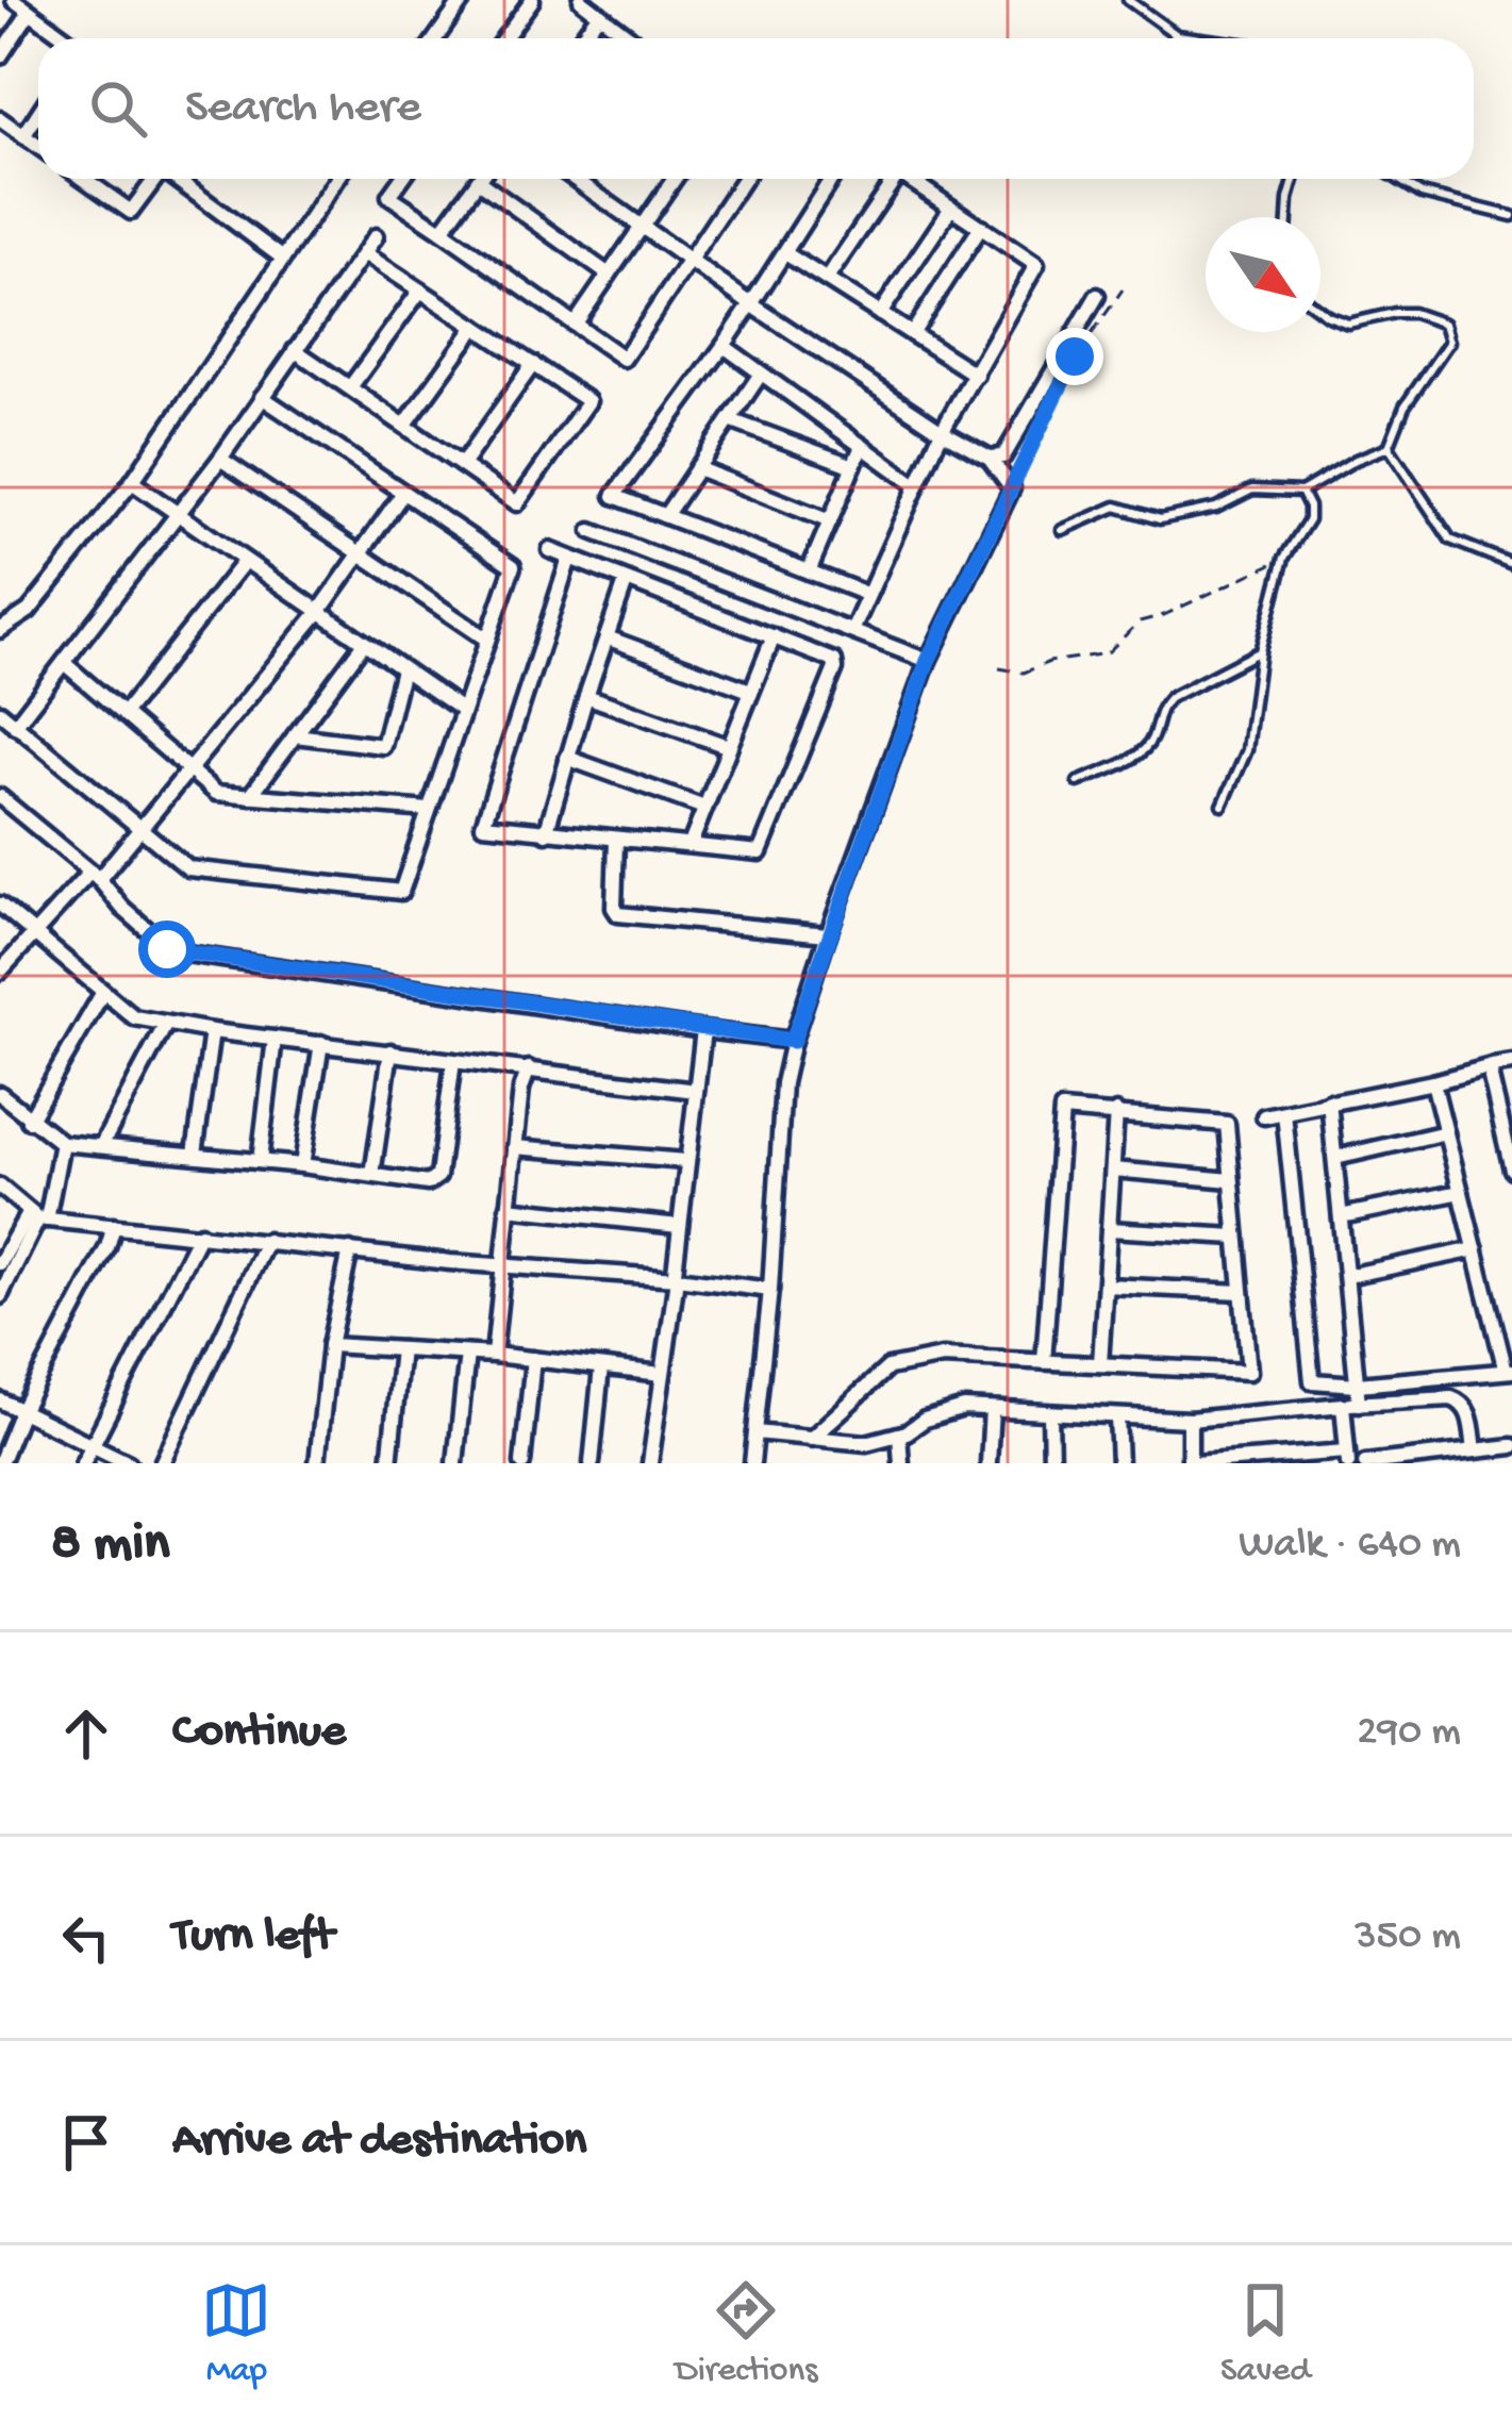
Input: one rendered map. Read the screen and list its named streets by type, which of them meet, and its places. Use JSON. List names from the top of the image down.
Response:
{
  "north": "bottom right",
  "page": {
    "search": "Search here",
    "heading": ["8 min", "Walk · 640 m"],
    "list": [
      ["Continue", "290 m"],
      ["Turn left", "350 m"],
      "Arrive at destination"
    ],
    "nav": ["Map", "Directions", "Saved"]
  }
}
